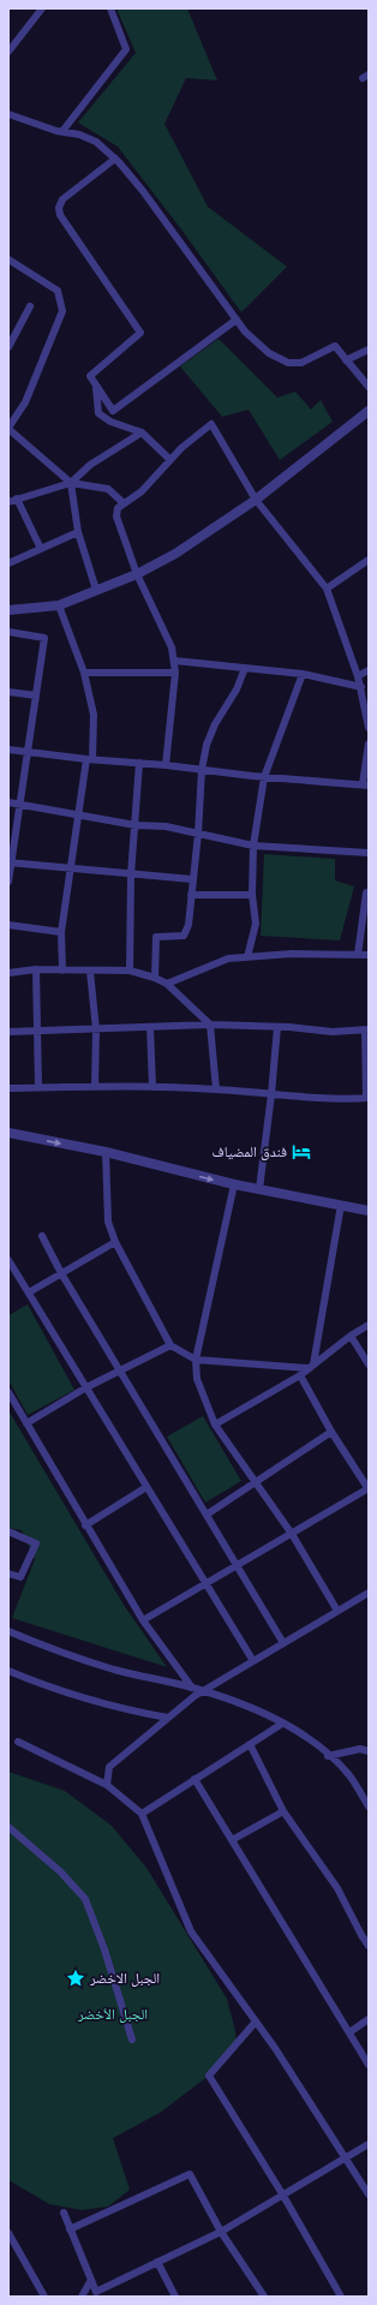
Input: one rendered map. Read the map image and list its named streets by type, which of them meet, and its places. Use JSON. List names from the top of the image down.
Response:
{
  "parks": ["الجبل الأخضر"],
  "places": {
    "hotel": ["فندق المضياف"],
    "place": ["الجبل الاخضر"]
  }
}
